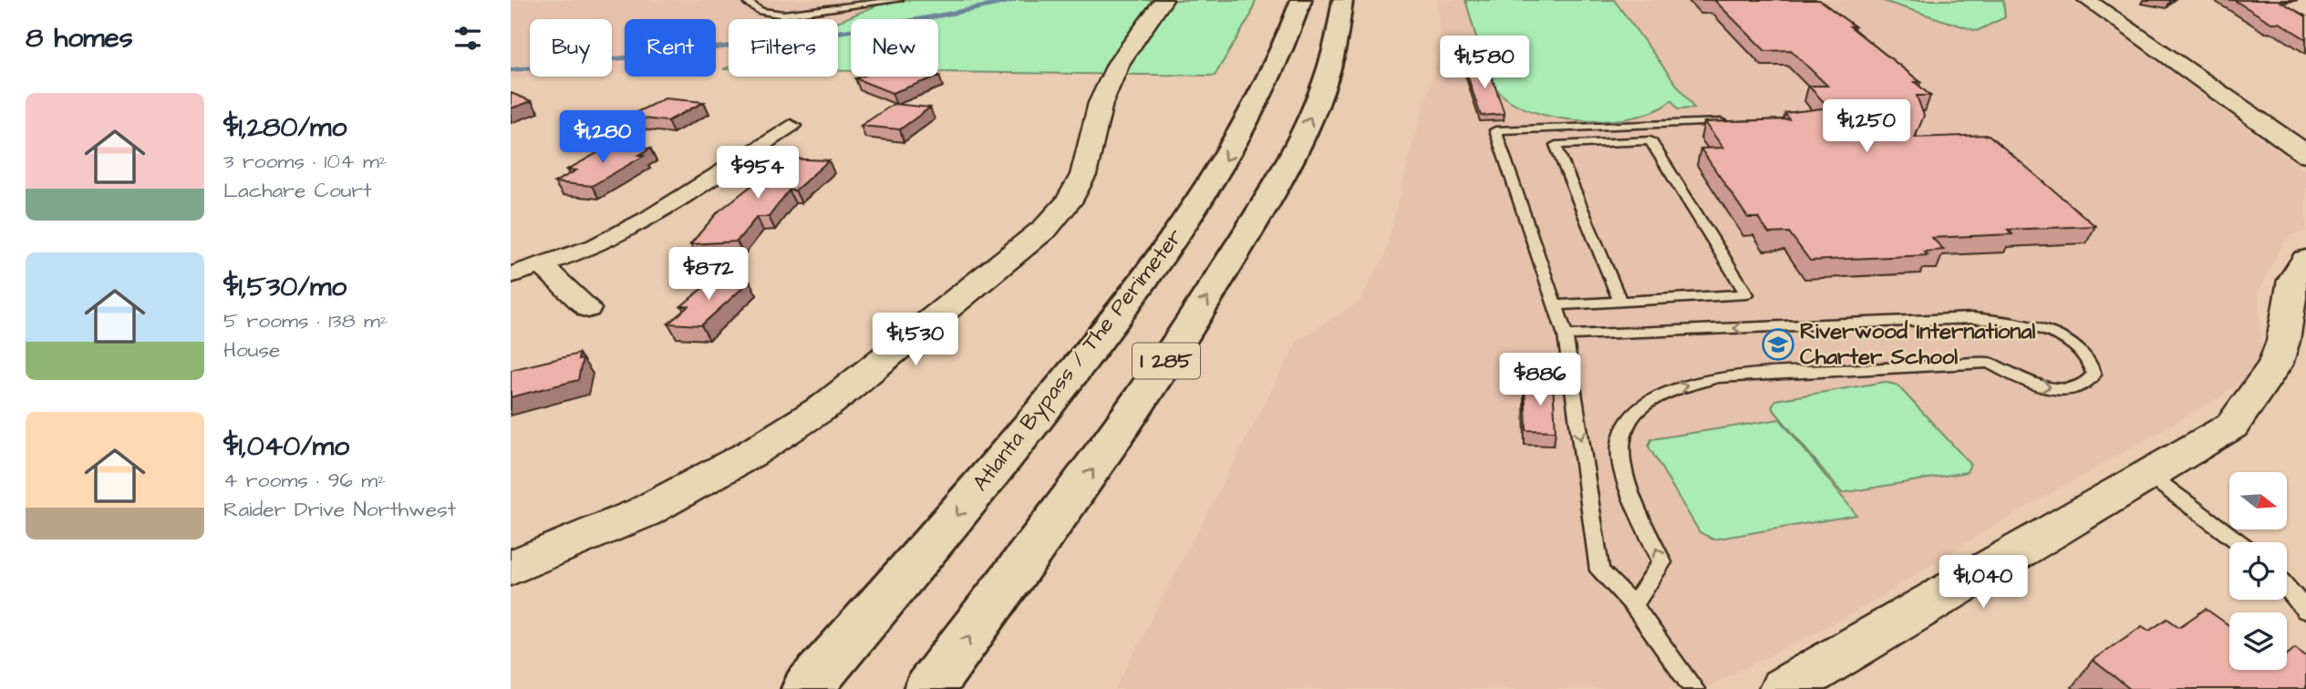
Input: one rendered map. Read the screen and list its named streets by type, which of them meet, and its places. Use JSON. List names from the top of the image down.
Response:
{
  "streets": {
    "highway": ["Atlanta Bypass / The Perimeter", "I 285"]
  },
  "places": {
    "school or university": ["Riverwood International Charter School"]
  },
  "north": "right",
  "page": {
    "heading": "8 homes",
    "chip": [
      "Buy",
      "Rent",
      "Filters",
      "New"
    ],
    "price": [
      "$1,580",
      "$1,250",
      "$1,280",
      "$954",
      "$872",
      "$1,530",
      "$886",
      "$1,040"
    ],
    "list": [
      {
        "name": "$1,280/mo",
        "note": "3 rooms · 104 m² · Lachare Court"
      },
      {
        "name": "$1,530/mo",
        "note": "5 rooms · 138 m² · House"
      },
      {
        "name": "$1,040/mo",
        "note": "4 rooms · 96 m² · Raider Drive Northwest"
      }
    ]
  }
}
